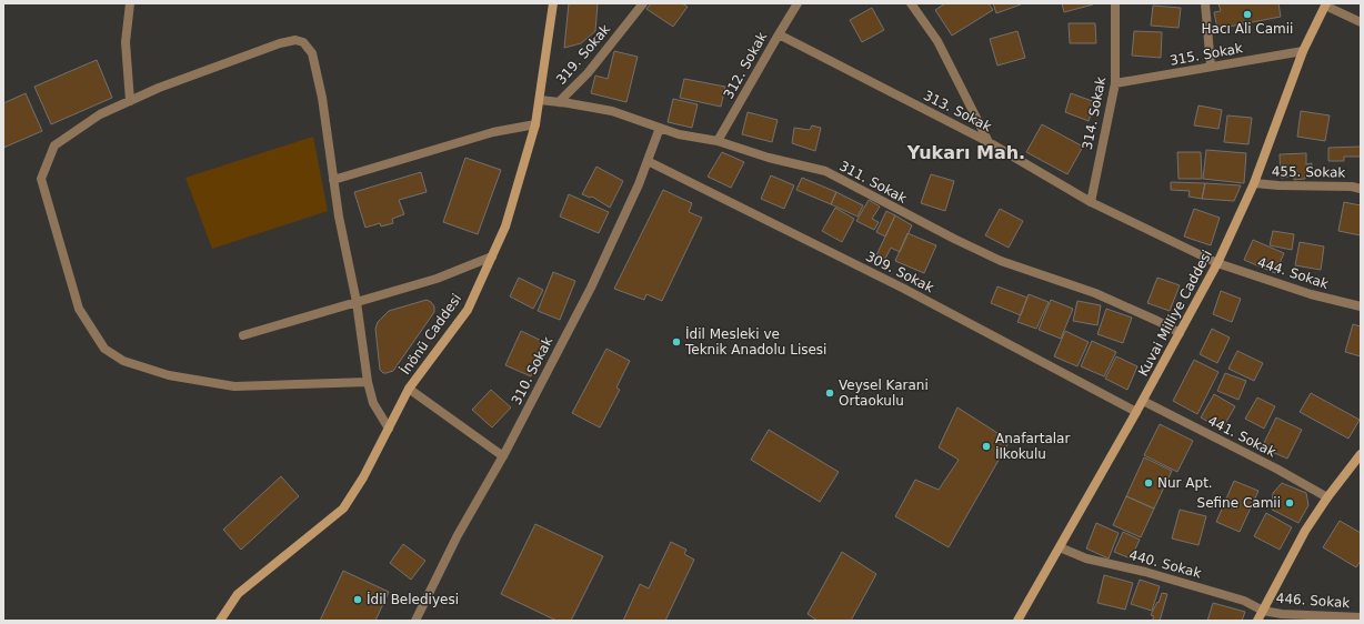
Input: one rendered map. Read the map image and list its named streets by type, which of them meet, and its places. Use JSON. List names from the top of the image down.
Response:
{
  "streets": {
    "street": [
      "319. Sokak",
      "315. Sokak",
      "312. Sokak",
      "313. Sokak",
      "314. Sokak",
      "455. Sokak",
      "311. Sokak",
      "309. Sokak",
      "444. Sokak",
      "Kuvai Milliye Caddesi",
      "İnönü Caddesi",
      "310. Sokak",
      "441. Sokak",
      "440. Sokak",
      "446. Sokak"
    ]
  },
  "crossings": [
    ["319. Sokak", "311. Sokak"],
    ["315. Sokak", "314. Sokak"],
    ["315. Sokak", "Kuvai Milliye Caddesi"],
    ["312. Sokak", "313. Sokak"],
    ["312. Sokak", "311. Sokak"],
    ["313. Sokak", "314. Sokak"],
    ["313. Sokak", "444. Sokak"],
    ["313. Sokak", "Kuvai Milliye Caddesi"],
    ["455. Sokak", "Kuvai Milliye Caddesi"],
    ["311. Sokak", "Kuvai Milliye Caddesi"],
    ["311. Sokak", "İnönü Caddesi"],
    ["311. Sokak", "310. Sokak"],
    ["309. Sokak", "Kuvai Milliye Caddesi"],
    ["309. Sokak", "310. Sokak"],
    ["444. Sokak", "Kuvai Milliye Caddesi"],
    ["Kuvai Milliye Caddesi", "441. Sokak"],
    ["Kuvai Milliye Caddesi", "440. Sokak"],
    ["440. Sokak", "446. Sokak"]
  ],
  "districts": ["Yukarı Mah."],
  "places": [
    "Hacı Ali Camii",
    "İdil Mesleki ve Teknik Anadolu Lisesi",
    "Veysel Karani Ortaokulu",
    "Anafartalar İlkokulu",
    "Nur Apt.",
    "Sefine Camii",
    "İdil Belediyesi"
  ]
}
